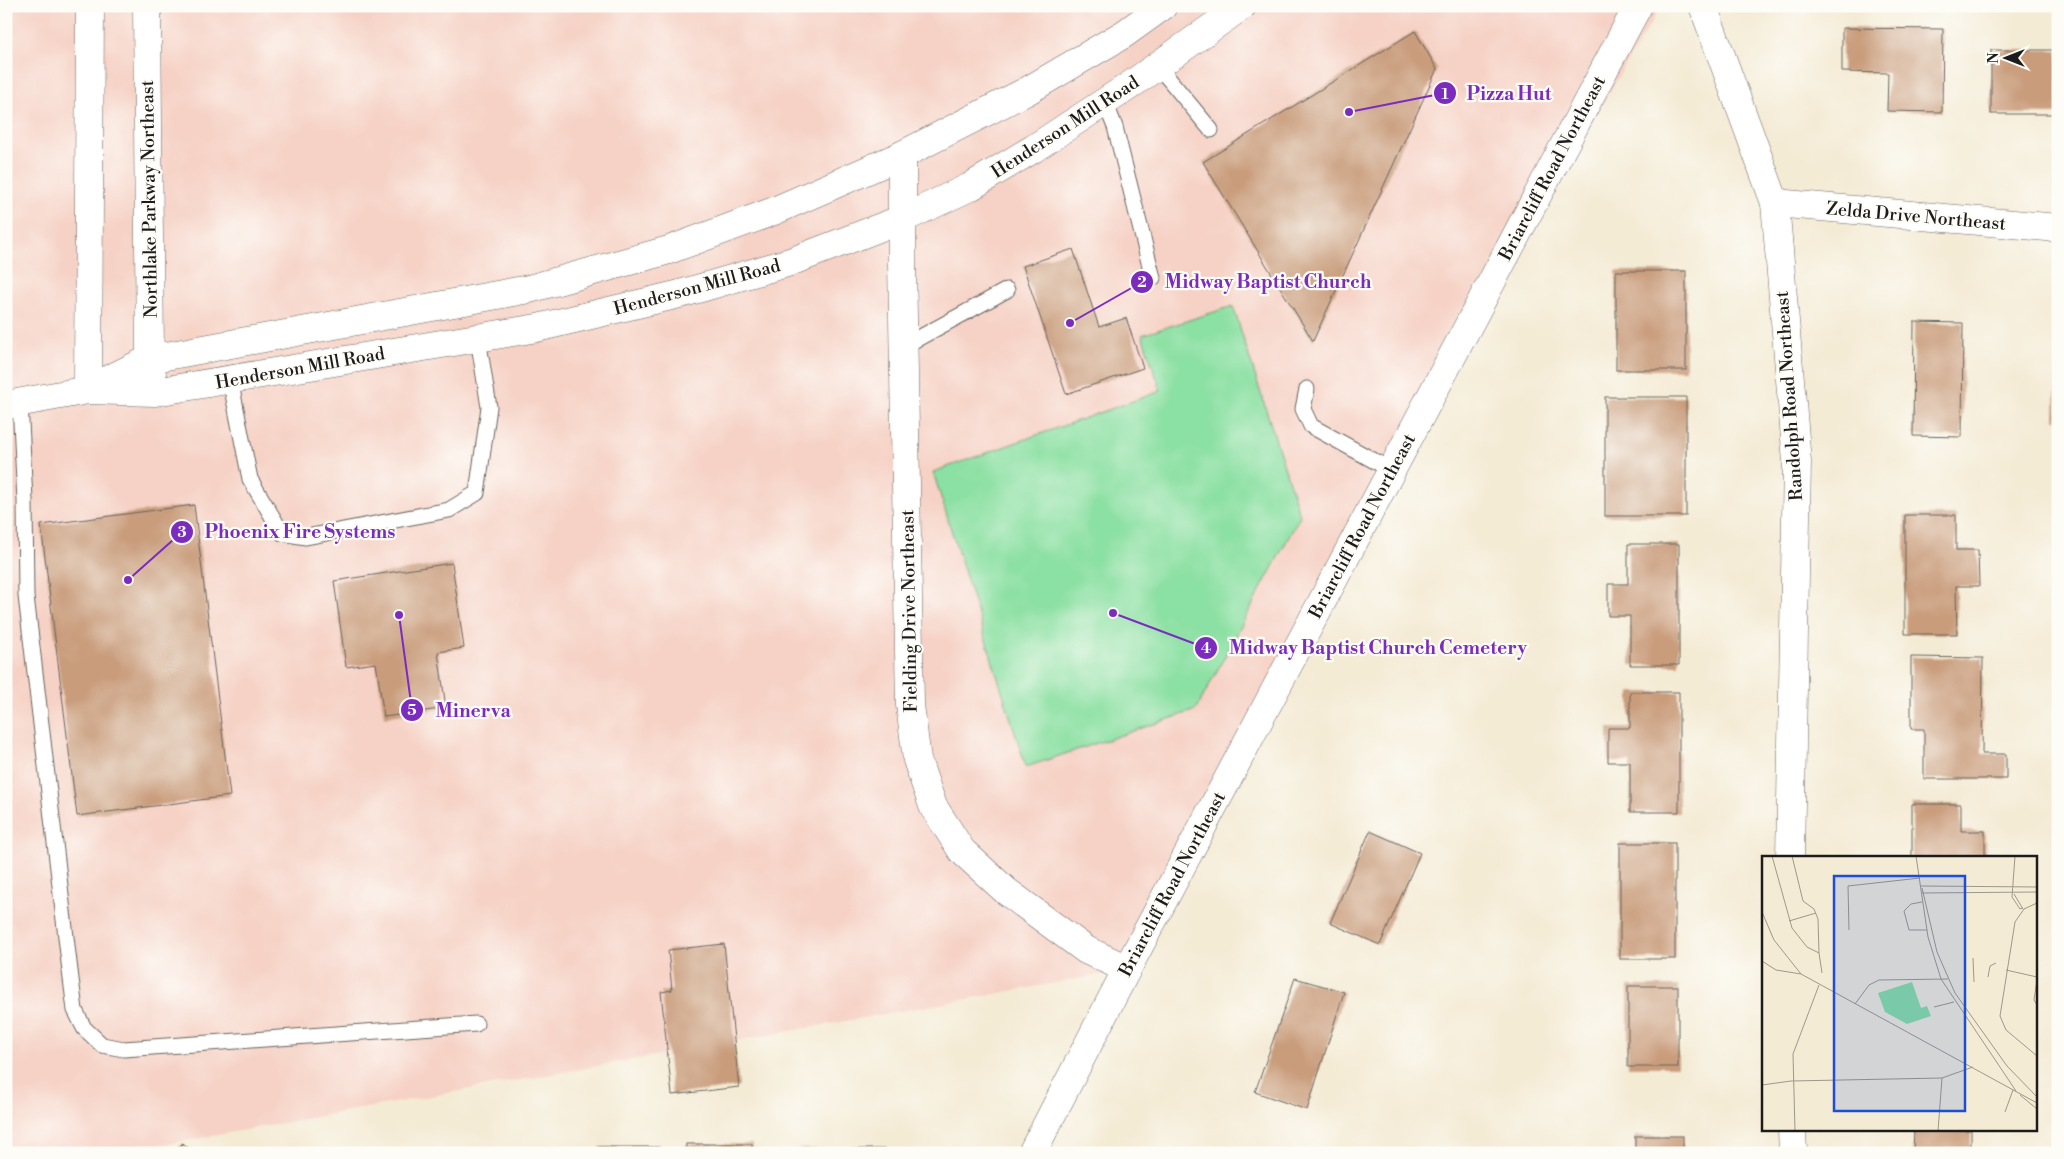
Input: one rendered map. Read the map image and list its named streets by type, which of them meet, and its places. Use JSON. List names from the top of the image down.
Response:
{
  "streets": {
    "street": [
      "Henderson Mill Road",
      "Briarcliff Road Northeast",
      "Northlake Parkway Northeast",
      "Zelda Drive Northeast",
      "Randolph Road Northeast",
      "Fielding Drive Northeast"
    ]
  },
  "crossings": [
    ["Henderson Mill Road", "Northlake Parkway Northeast"],
    ["Henderson Mill Road", "Fielding Drive Northeast"],
    ["Briarcliff Road Northeast", "Fielding Drive Northeast"],
    ["Zelda Drive Northeast", "Randolph Road Northeast"]
  ],
  "places": [
    "Pizza Hut",
    "Midway Baptist Church",
    "Phoenix Fire Systems",
    "Midway Baptist Church Cemetery",
    "Minerva"
  ],
  "north": "left"
}
